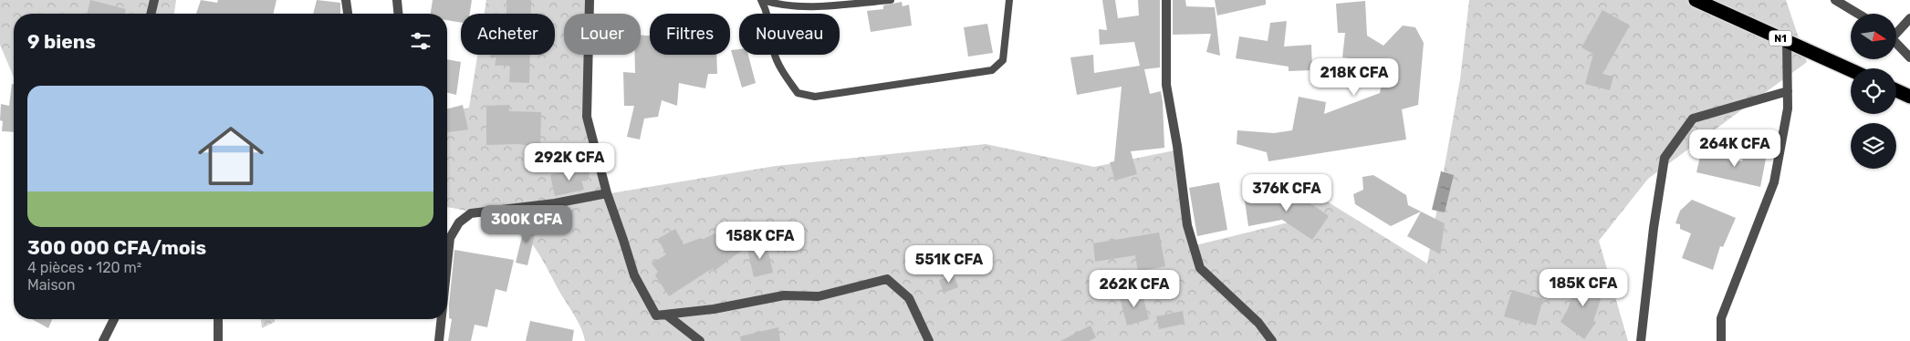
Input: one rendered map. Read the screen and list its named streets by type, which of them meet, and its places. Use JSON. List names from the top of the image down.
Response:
{
  "streets": {
    "highway": ["N1"]
  },
  "north": "right",
  "page": {
    "chip": [
      "Acheter",
      "Louer",
      "Filtres",
      "Nouveau"
    ],
    "heading": "9 biens",
    "price": [
      "218K CFA",
      "264K CFA",
      "292K CFA",
      "376K CFA",
      "300K CFA",
      "158K CFA",
      "551K CFA",
      "185K CFA",
      "262K CFA"
    ],
    "list": [
      {
        "name": "300 000 CFA/mois",
        "note": "4 pièces · 120 m² · Maison"
      }
    ]
  }
}
